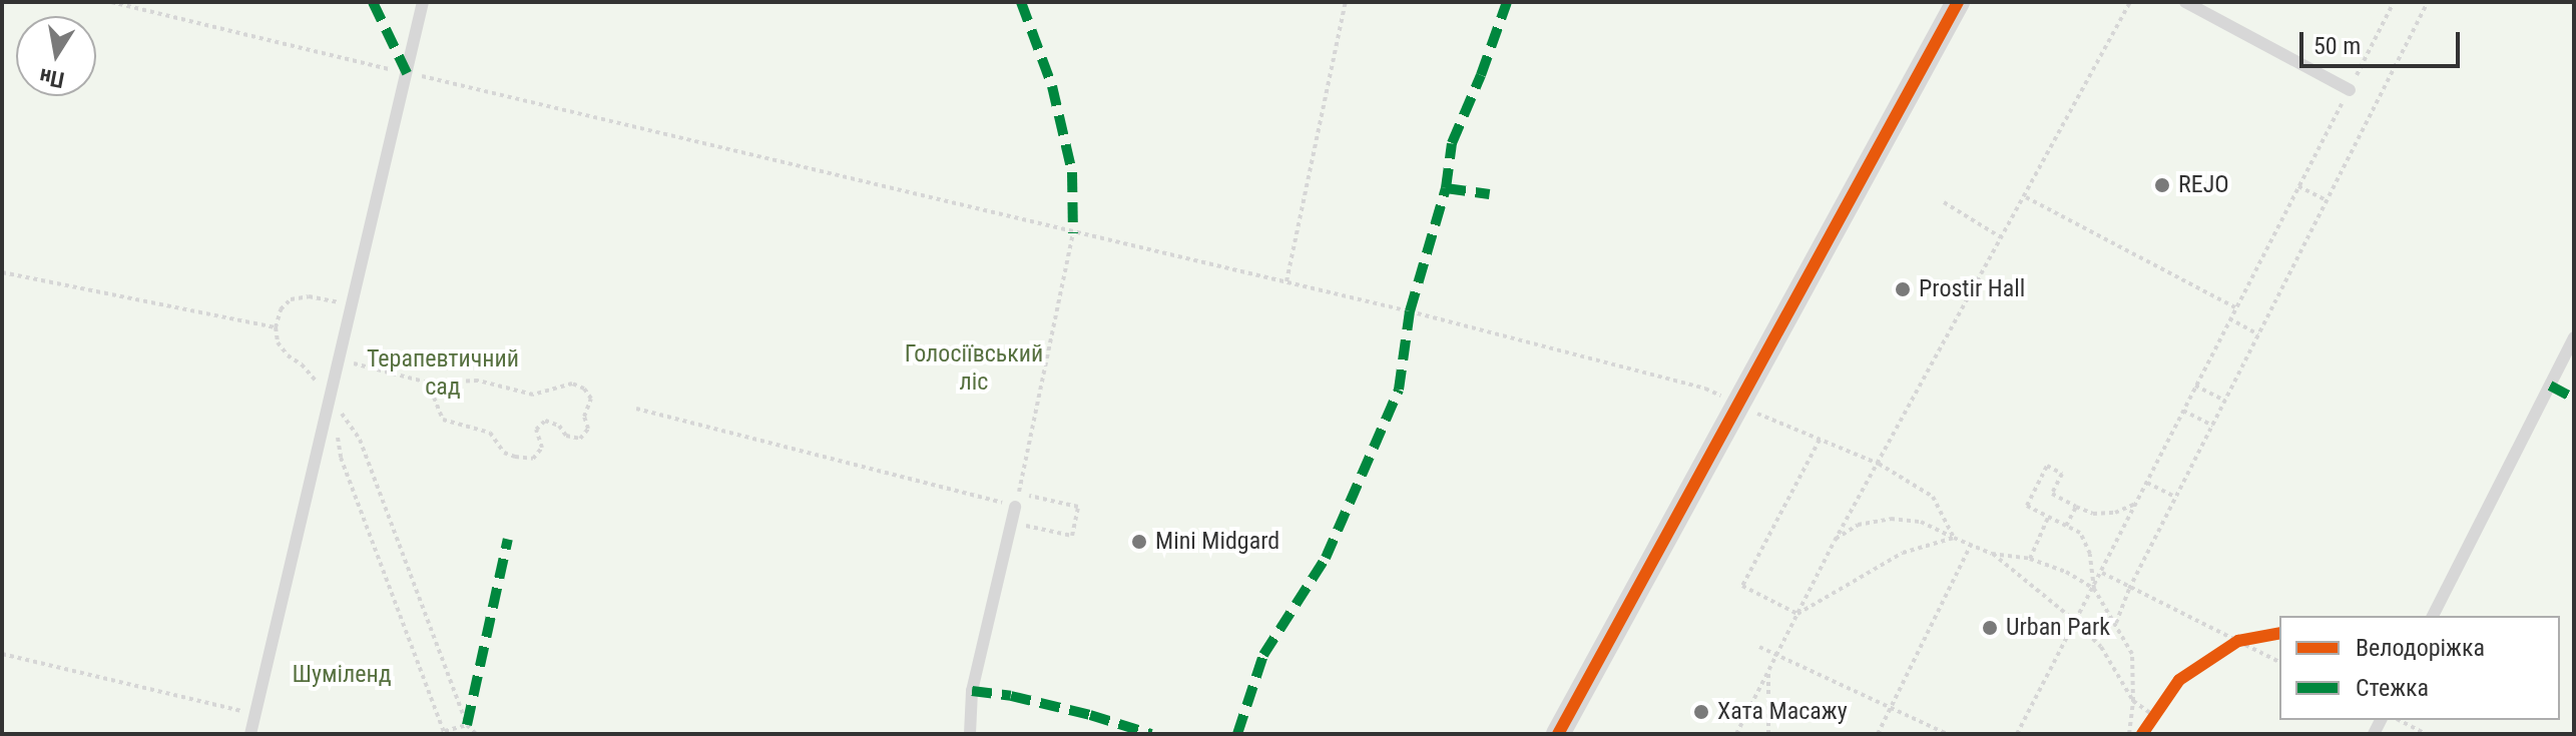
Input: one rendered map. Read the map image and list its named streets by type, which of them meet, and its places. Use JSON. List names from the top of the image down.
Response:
{
  "parks": ["Голосіївський ліс", "Терапевтичний сад", "Шуміленд"],
  "places": [
    "REJO",
    "Prostir Hall",
    "Mini Midgard",
    "Urban Park",
    "Хата Масажу"
  ],
  "legend": ["Велодоріжка", "Стежка"],
  "scale_bar": "50 m",
  "north": "bottom"
}
